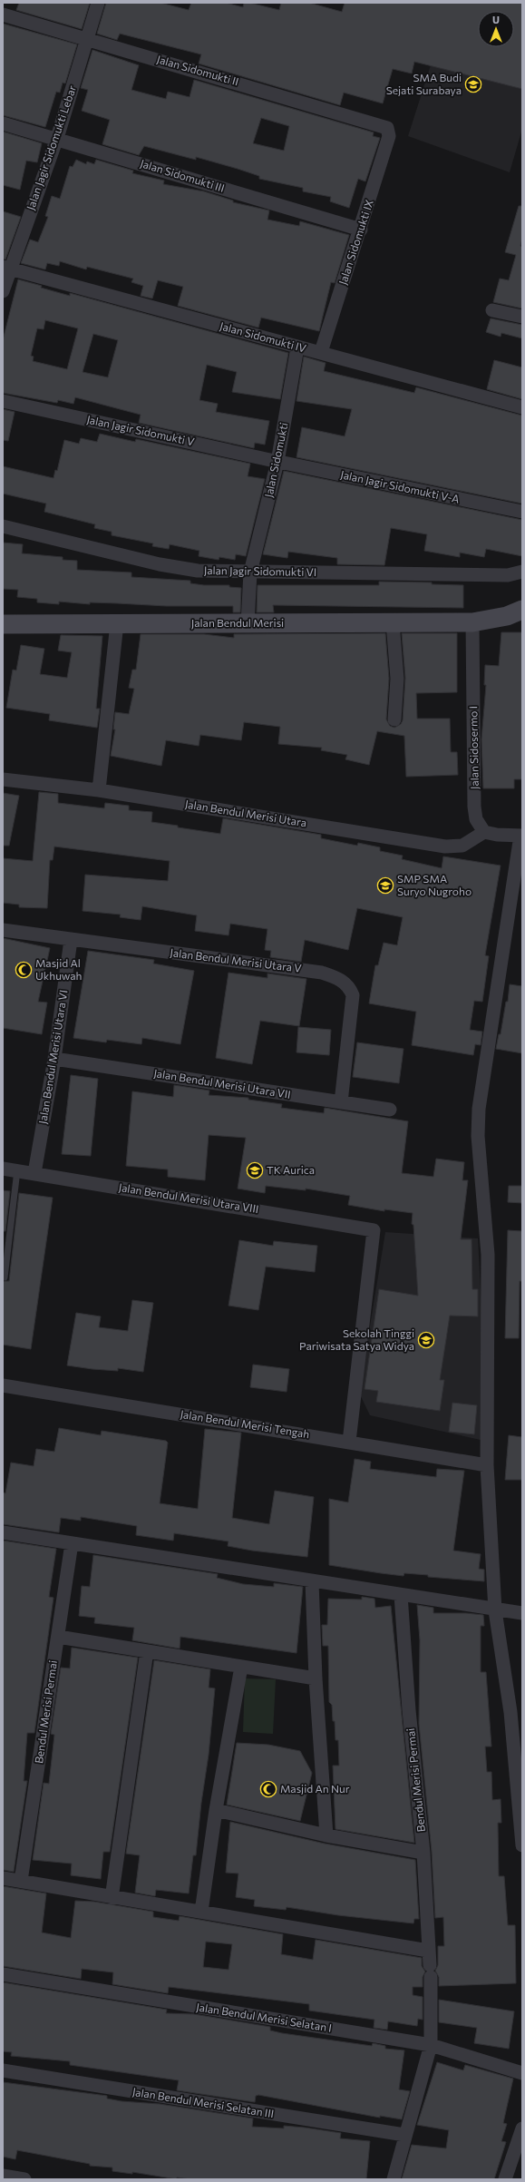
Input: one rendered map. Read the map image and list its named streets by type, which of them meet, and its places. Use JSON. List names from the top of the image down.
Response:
{
  "streets": {
    "street": [
      "Jalan Sidomukti II",
      "Jalan Jagir Sidomukti Lebar",
      "Jalan Sidomukti III",
      "Jalan Sidomukti IX",
      "Jalan Sidomukti IV",
      "Jalan Jagir Sidomukti V",
      "Jalan Sidomukti",
      "Jalan Jagir Sidomukti V-A",
      "Jalan Jagir Sidomukti VI",
      "Jalan Bendul Merisi",
      "Jalan Sidosermo I",
      "Jalan Bendul Merisi Utara",
      "Jalan Bendul Merisi Utara V",
      "Jalan Bendul Merisi Utara VI",
      "Jalan Bendul Merisi Utara VII",
      "Jalan Bendul Merisi Utara VIII",
      "Jalan Bendul Merisi Tengah",
      "Bendul Merisi Permai",
      "Jalan Bendul Merisi Selatan I",
      "Jalan Bendul Merisi Selatan III"
    ]
  },
  "crossings": [
    ["Jalan Sidomukti II", "Jalan Jagir Sidomukti Lebar"],
    ["Jalan Sidomukti II", "Jalan Sidomukti IX"],
    ["Jalan Jagir Sidomukti Lebar", "Jalan Sidomukti III"],
    ["Jalan Jagir Sidomukti Lebar", "Jalan Sidomukti IV"],
    ["Jalan Sidomukti III", "Jalan Sidomukti IX"],
    ["Jalan Sidomukti IX", "Jalan Sidomukti IV"],
    ["Jalan Sidomukti IV", "Jalan Sidomukti"],
    ["Jalan Jagir Sidomukti V", "Jalan Sidomukti"],
    ["Jalan Jagir Sidomukti V", "Jalan Jagir Sidomukti V-A"],
    ["Jalan Sidomukti", "Jalan Jagir Sidomukti V-A"],
    ["Jalan Sidomukti", "Jalan Jagir Sidomukti VI"],
    ["Jalan Sidomukti", "Jalan Bendul Merisi"],
    ["Jalan Bendul Merisi", "Jalan Sidosermo I"],
    ["Jalan Sidosermo I", "Jalan Bendul Merisi Utara"],
    ["Jalan Bendul Merisi Utara V", "Jalan Bendul Merisi Utara VI"],
    ["Jalan Bendul Merisi Utara V", "Jalan Bendul Merisi Utara VII"],
    ["Jalan Bendul Merisi Utara VI", "Jalan Bendul Merisi Utara VII"],
    ["Jalan Bendul Merisi Utara VI", "Jalan Bendul Merisi Utara VIII"],
    ["Jalan Bendul Merisi Utara VIII", "Jalan Bendul Merisi Tengah"],
    ["Bendul Merisi Permai", "Jalan Bendul Merisi Selatan I"],
    ["Bendul Merisi Permai", "Jalan Bendul Merisi Selatan III"]
  ],
  "places": {
    "school or university": [
      "SMA Budi Sejati Surabaya",
      "SMP SMA Suryo Nugroho",
      "TK Aurica",
      "Sekolah Tinggi Pariwisata Satya Widya"
    ],
    "mosque": ["Masjid Al Ukhuwah", "Masjid An Nur"]
  },
  "north": "top"
}
